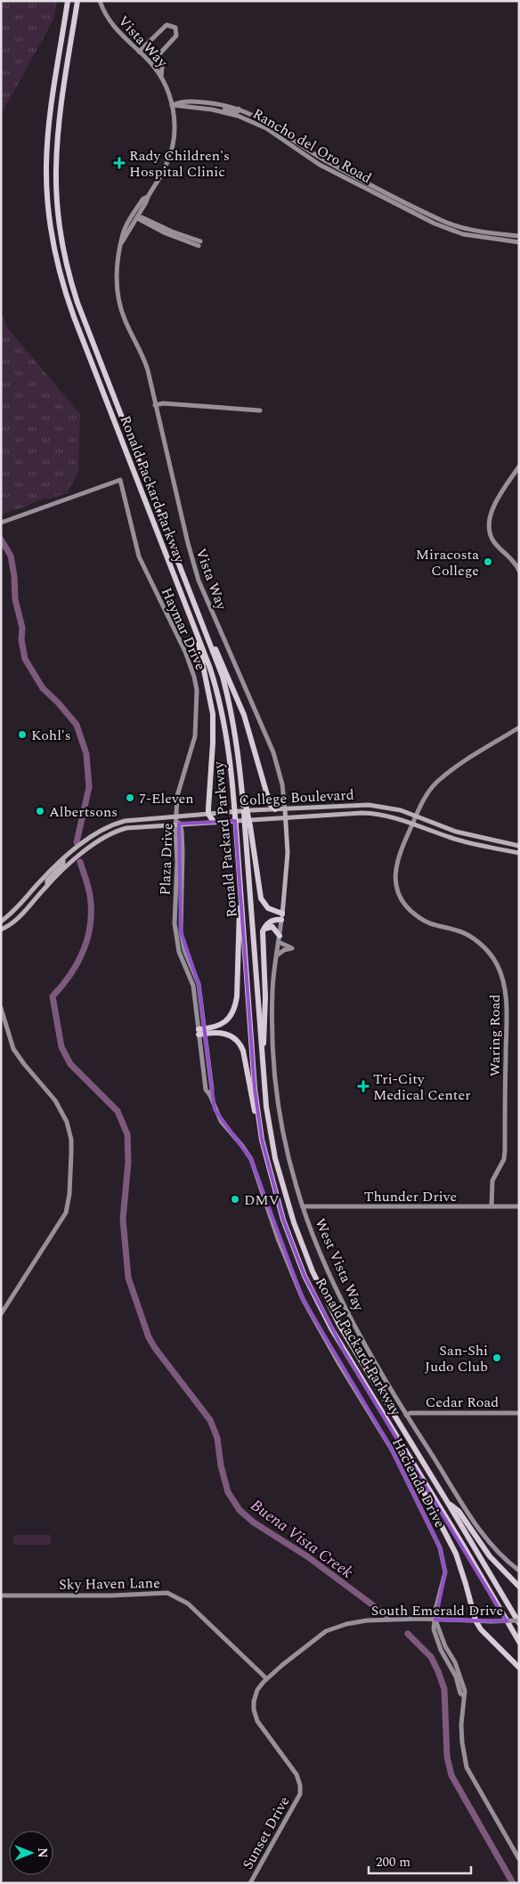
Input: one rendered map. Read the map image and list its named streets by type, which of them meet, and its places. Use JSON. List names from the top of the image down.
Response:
{
  "streets": {
    "highway": ["Ronald Packard Parkway"],
    "main road": [
      "Vista Way",
      "Rancho del Oro Road",
      "Haymar Drive",
      "College Boulevard",
      "Plaza Drive",
      "Waring Road",
      "Thunder Drive",
      "West Vista Way",
      "Cedar Road",
      "Hacienda Drive",
      "Sky Haven Lane",
      "South Emerald Drive",
      "Sunset Drive"
    ]
  },
  "crossings": [
    ["Vista Way", "Rancho del Oro Road"],
    ["Vista Way", "College Boulevard"],
    ["Vista Way", "West Vista Way"],
    ["Ronald Packard Parkway", "South Emerald Drive"],
    ["Haymar Drive", "College Boulevard"],
    ["Haymar Drive", "Plaza Drive"],
    ["College Boulevard", "Plaza Drive"],
    ["College Boulevard", "Waring Road"],
    ["Plaza Drive", "Hacienda Drive"],
    ["Waring Road", "Thunder Drive"],
    ["Thunder Drive", "West Vista Way"],
    ["West Vista Way", "Cedar Road"],
    ["Hacienda Drive", "South Emerald Drive"],
    ["Sky Haven Lane", "Sunset Drive"],
    ["South Emerald Drive", "Sunset Drive"]
  ],
  "water": ["Buena Vista Creek"],
  "places": {
    "health": ["Rady Children's Hospital Clinic", "Tri-City Medical Center"],
    "other": [
      "Miracosta College",
      "Kohl's",
      "7-Eleven",
      "Albertsons",
      "DMV",
      "San-Shi Judo Club"
    ]
  },
  "scale_bar": "200 m",
  "north": "right"
}
